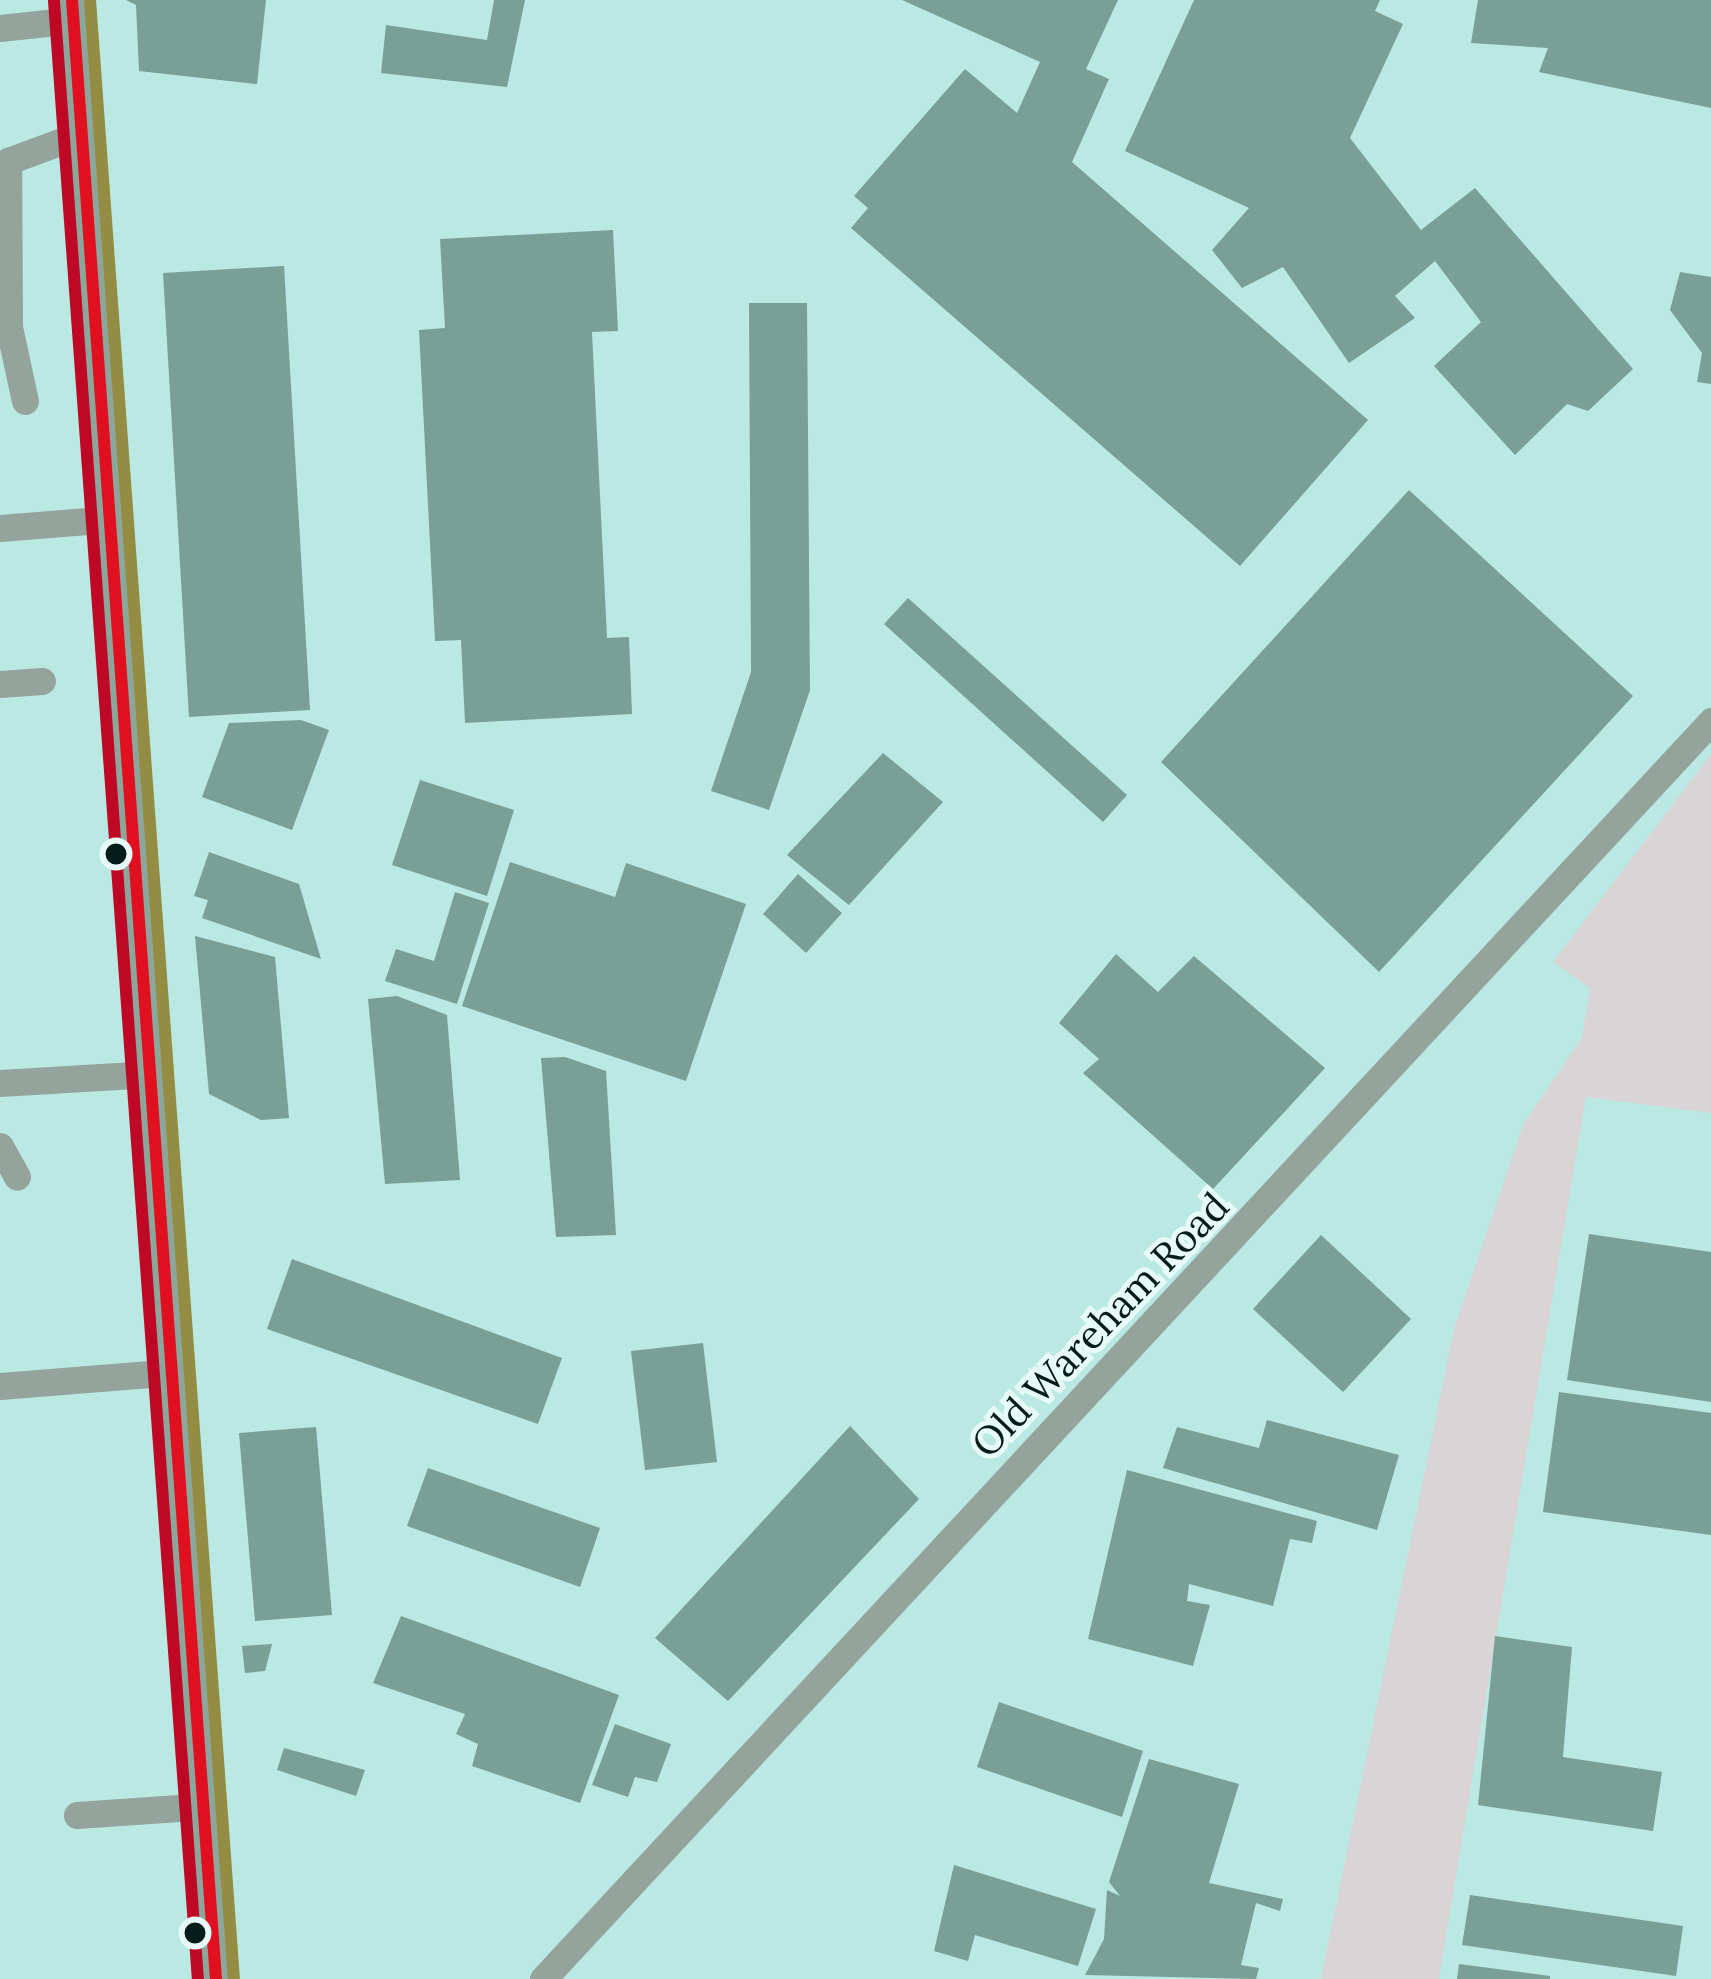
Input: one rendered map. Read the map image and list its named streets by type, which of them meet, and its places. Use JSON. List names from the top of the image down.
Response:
{
  "streets": {
    "street": ["Old Wareham Road"]
  }
}
